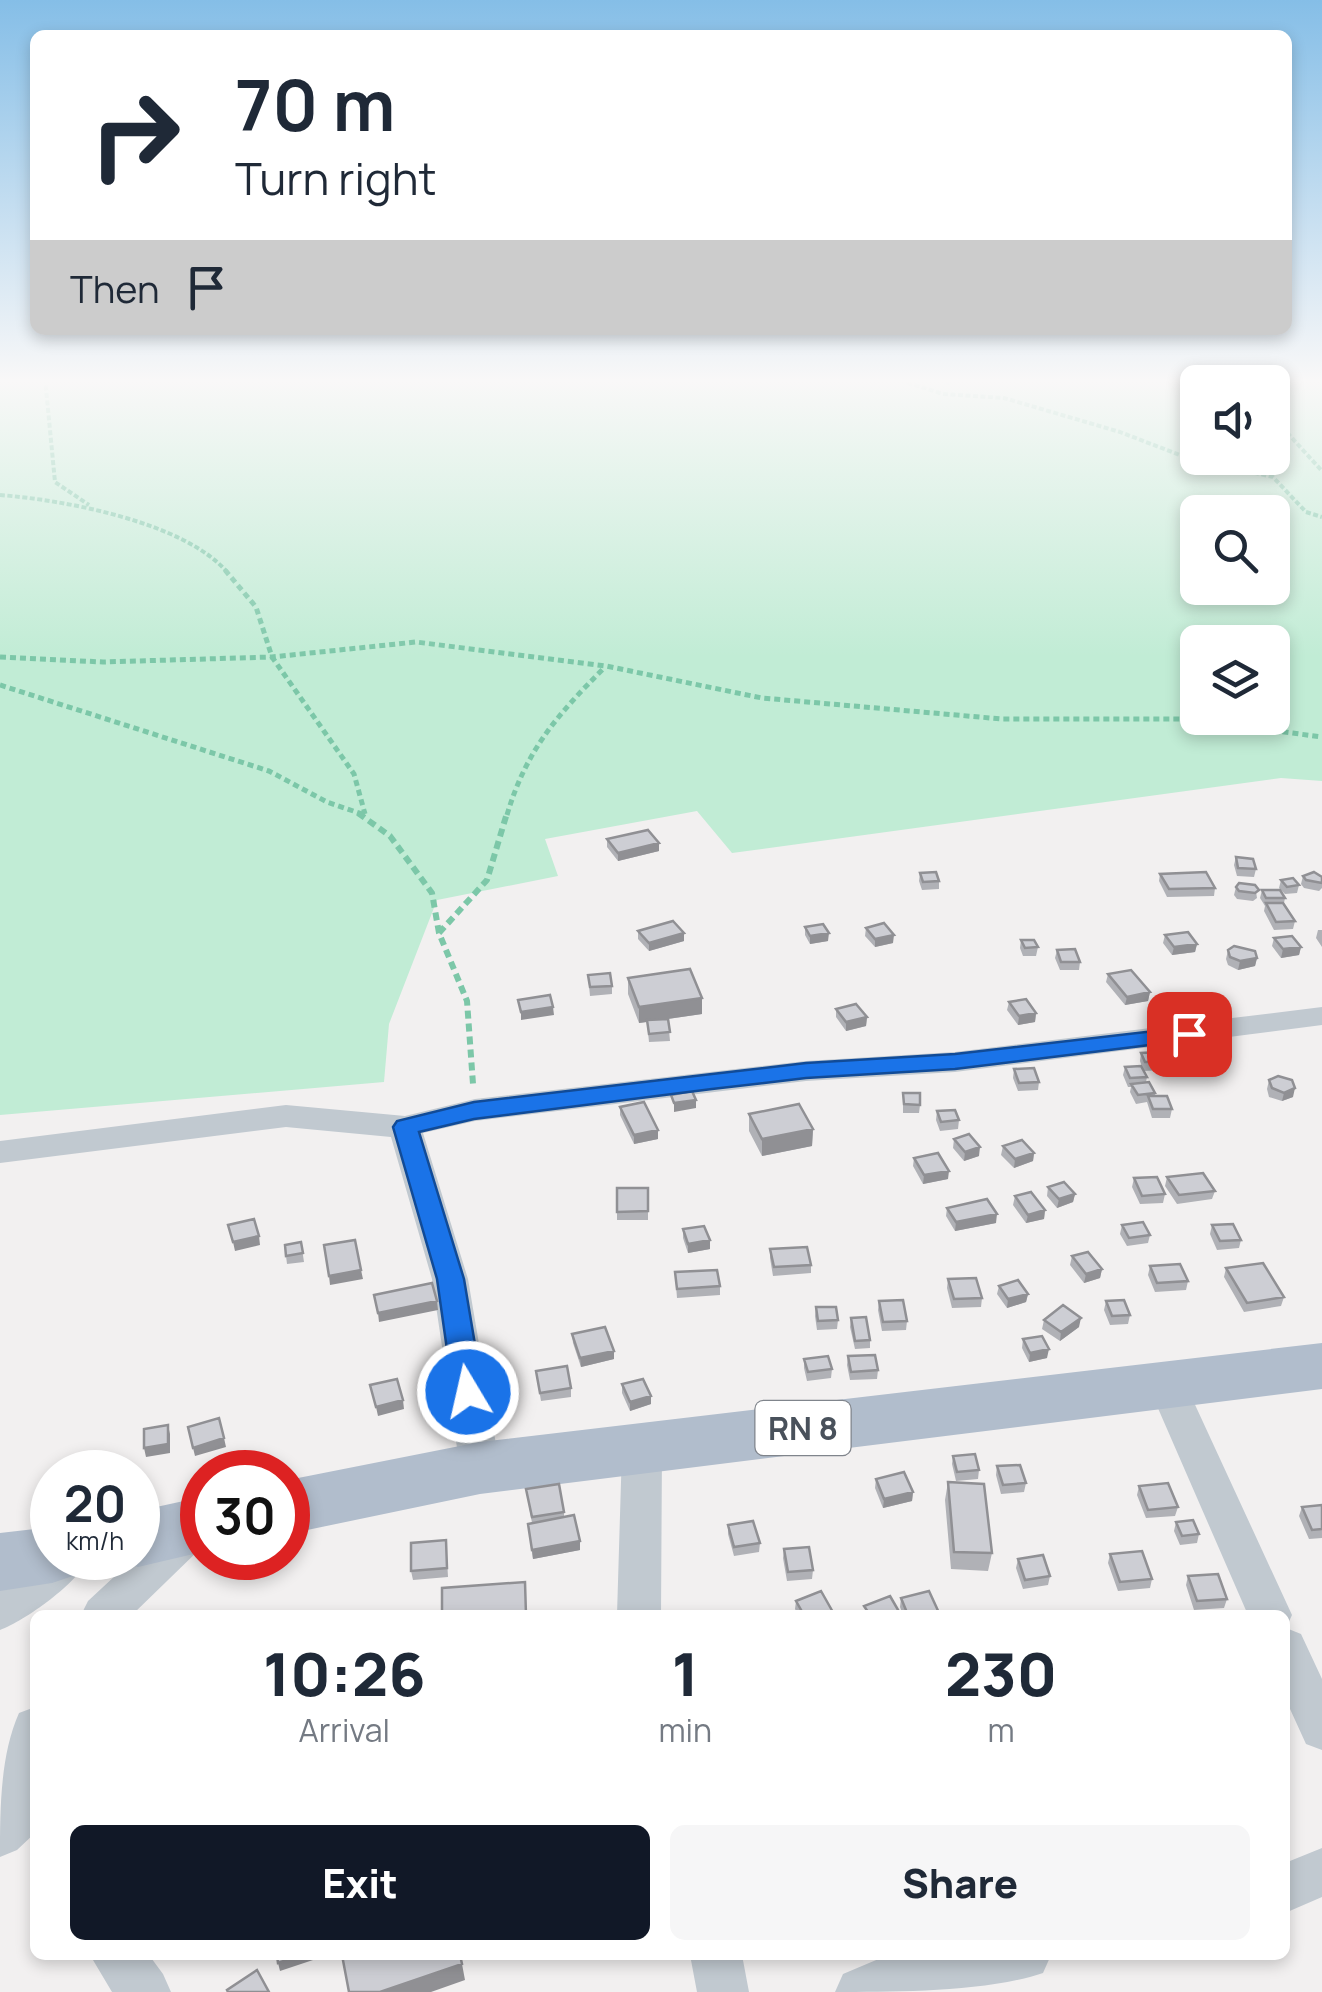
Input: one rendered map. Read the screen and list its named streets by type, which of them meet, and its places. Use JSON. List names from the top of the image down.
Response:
{
  "streets": {
    "main road": ["RN 8"]
  },
  "page": {
    "turn": ["70 m", "Turn right"],
    "then": "Then",
    "speed": "20 km/h",
    "limit": "30",
    "eta": [
      "10:26",
      "Arrival",
      "1",
      "min",
      "230",
      "m"
    ],
    "buttons": ["Exit", "Share"]
  }
}
